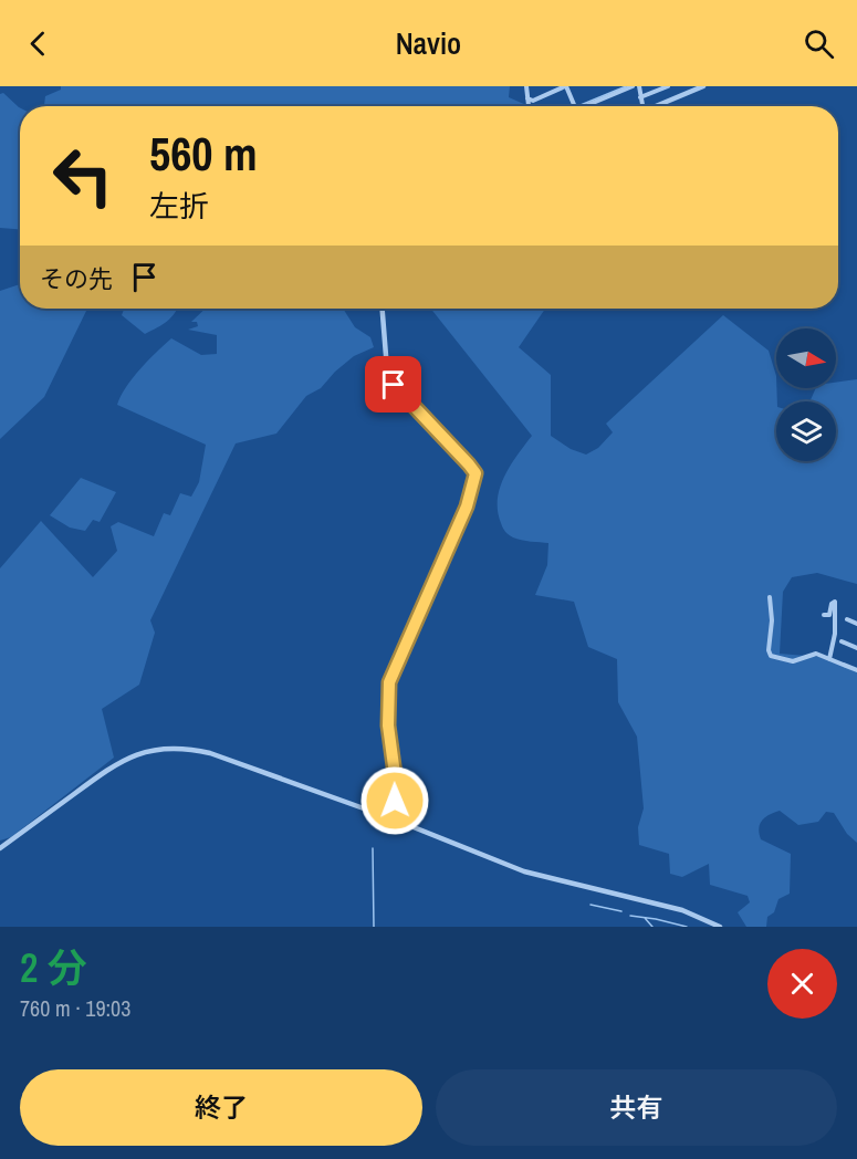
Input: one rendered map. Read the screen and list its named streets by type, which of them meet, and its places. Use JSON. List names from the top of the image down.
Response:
{
  "north": "right",
  "page": {
    "header": "Navio",
    "turn": ["560 m", "左折"],
    "then": "その先",
    "heading": ["2 分", "760 m · 19:03"],
    "buttons": ["終了", "共有"]
  }
}
